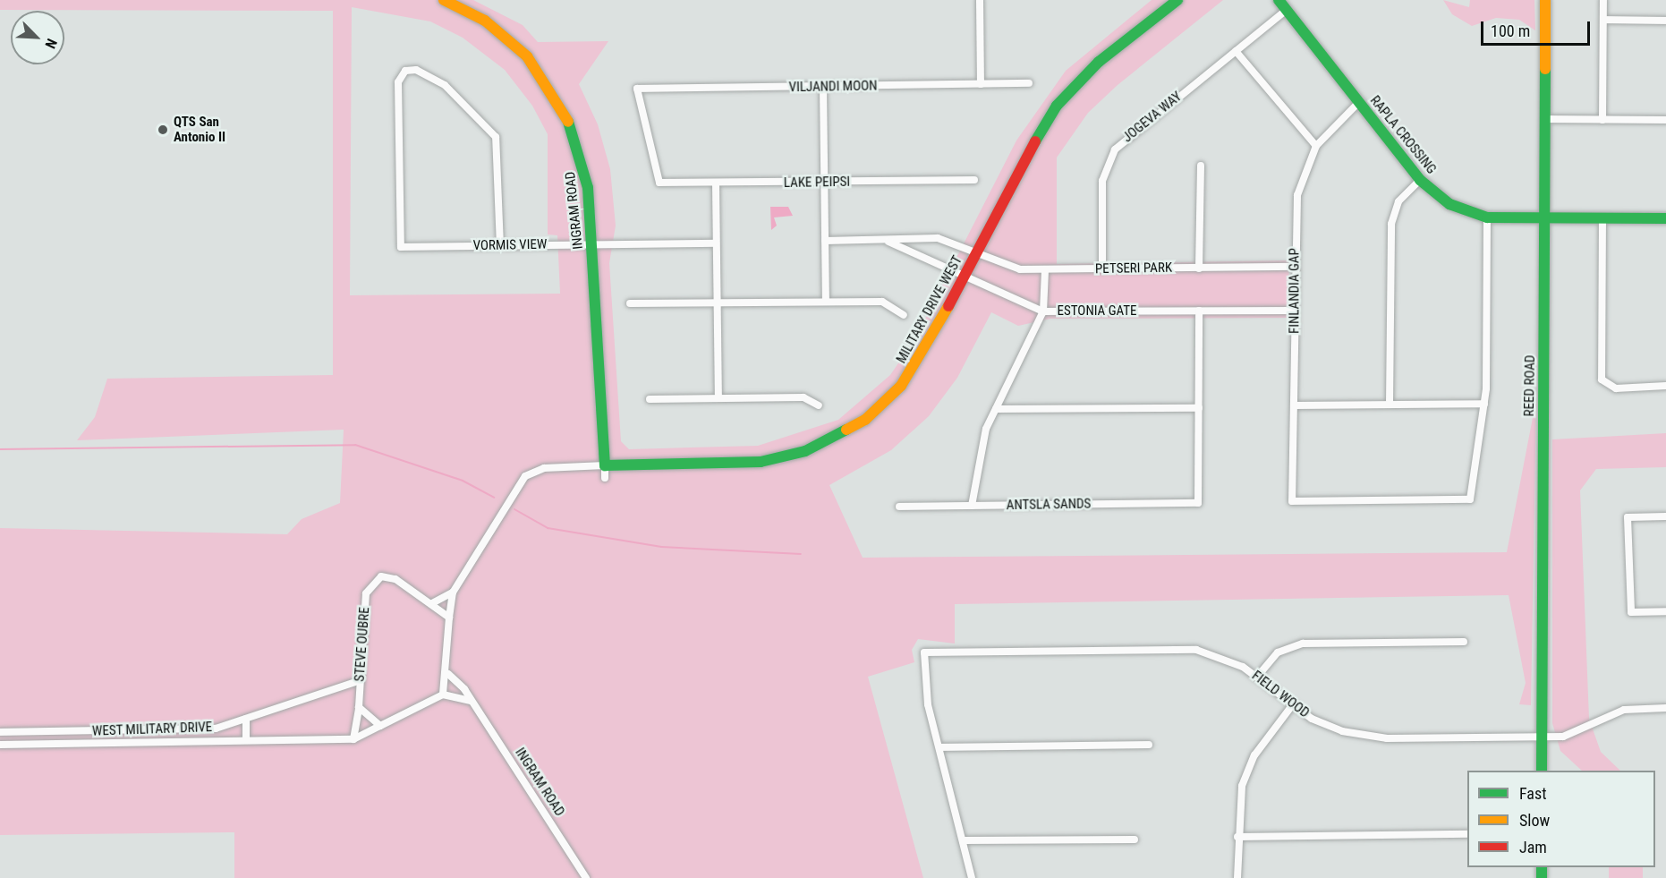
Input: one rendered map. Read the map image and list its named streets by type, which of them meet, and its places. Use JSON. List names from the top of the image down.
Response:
{
  "streets": {
    "street": [
      "VILJANDI MOON",
      "JOGEVA WAY",
      "RAPLA CROSSING",
      "LAKE PEIPSI",
      "INGRAM ROAD",
      "VORMIS VIEW",
      "PETSERI PARK",
      "FINLANDIA GAP",
      "MILITARY DRIVE WEST",
      "ESTONIA GATE",
      "REED ROAD",
      "ANTSLA SANDS",
      "STEVE OUBRE",
      "FIELD WOOD",
      "WEST MILITARY DRIVE"
    ]
  },
  "crossings": [
    ["VILJANDI MOON", "LAKE PEIPSI"],
    ["JOGEVA WAY", "RAPLA CROSSING"],
    ["JOGEVA WAY", "PETSERI PARK"],
    ["RAPLA CROSSING", "FINLANDIA GAP"],
    ["RAPLA CROSSING", "REED ROAD"],
    ["INGRAM ROAD", "VORMIS VIEW"],
    ["INGRAM ROAD", "MILITARY DRIVE WEST"],
    ["PETSERI PARK", "FINLANDIA GAP"],
    ["PETSERI PARK", "MILITARY DRIVE WEST"],
    ["PETSERI PARK", "ESTONIA GATE"],
    ["FINLANDIA GAP", "ESTONIA GATE"],
    ["MILITARY DRIVE WEST", "ESTONIA GATE"],
    ["REED ROAD", "FIELD WOOD"],
    ["STEVE OUBRE", "WEST MILITARY DRIVE"]
  ],
  "places": ["QTS San Antonio II"],
  "legend": ["Fast", "Slow", "Jam"],
  "scale_bar": "100 m",
  "north": "bottom right"
}
